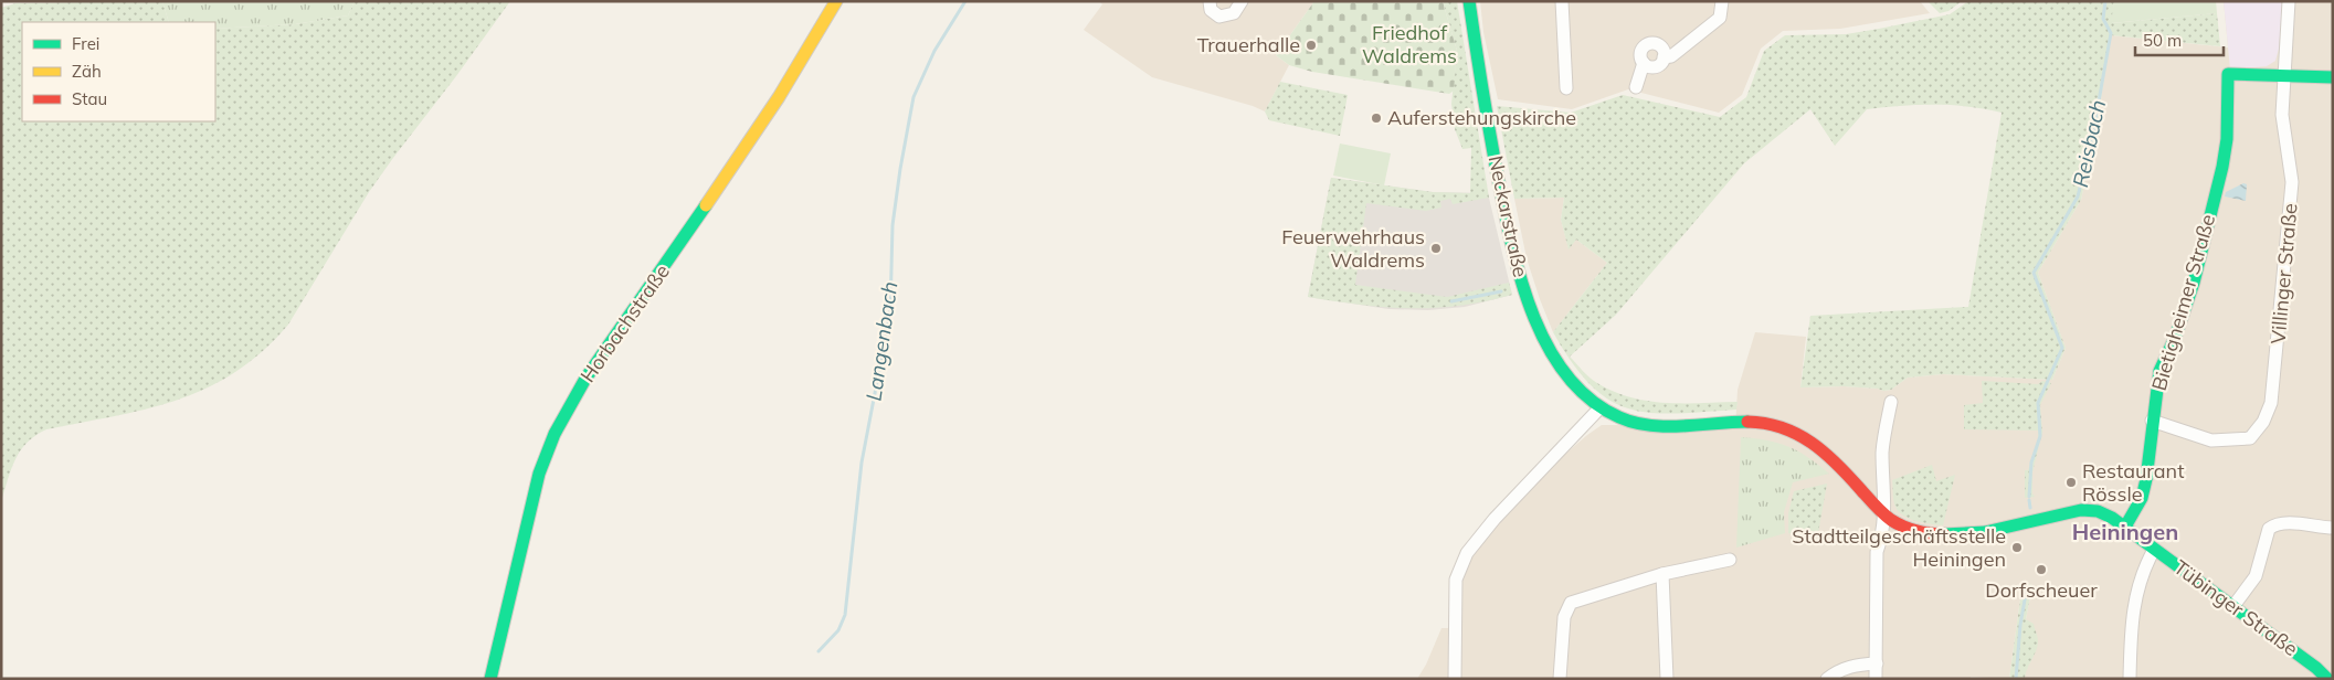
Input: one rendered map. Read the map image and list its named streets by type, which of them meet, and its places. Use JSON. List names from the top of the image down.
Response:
{
  "streets": {
    "street": [
      "Neckarstraße",
      "Villinger Straße",
      "Bietigheimer Straße",
      "Horbachstraße",
      "Tübinger Straße"
    ]
  },
  "crossings": [
    ["Neckarstraße", "Tübinger Straße"],
    ["Villinger Straße", "Bietigheimer Straße"],
    ["Bietigheimer Straße", "Tübinger Straße"]
  ],
  "districts": ["Heiningen"],
  "water": ["Reisbach", "Langenbach"],
  "parks": ["Friedhof Waldrems"],
  "places": [
    "Trauerhalle",
    "Auferstehungskirche",
    "Feuerwehrhaus Waldrems",
    "Restaurant Rössle",
    "Stadtteilgeschäftsstelle Heiningen",
    "Dorfscheuer"
  ],
  "legend": ["Frei", "Zäh", "Stau"],
  "scale_bar": "50 m"
}
